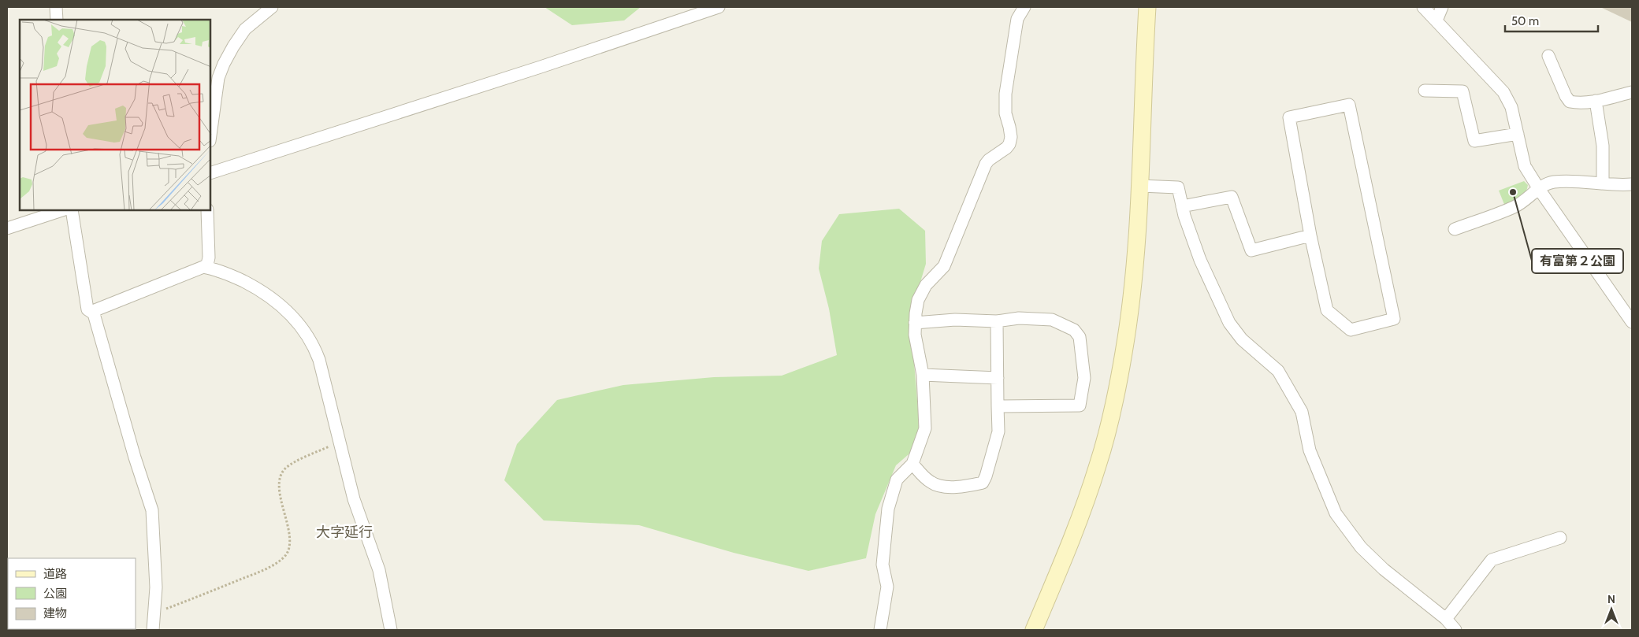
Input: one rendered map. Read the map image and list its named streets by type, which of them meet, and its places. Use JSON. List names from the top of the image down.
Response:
{
  "districts": ["大字延行"],
  "places": ["有富第２公園"],
  "legend": ["道路", "公園", "建物"],
  "scale_bar": "50 m",
  "north": "top"
}
